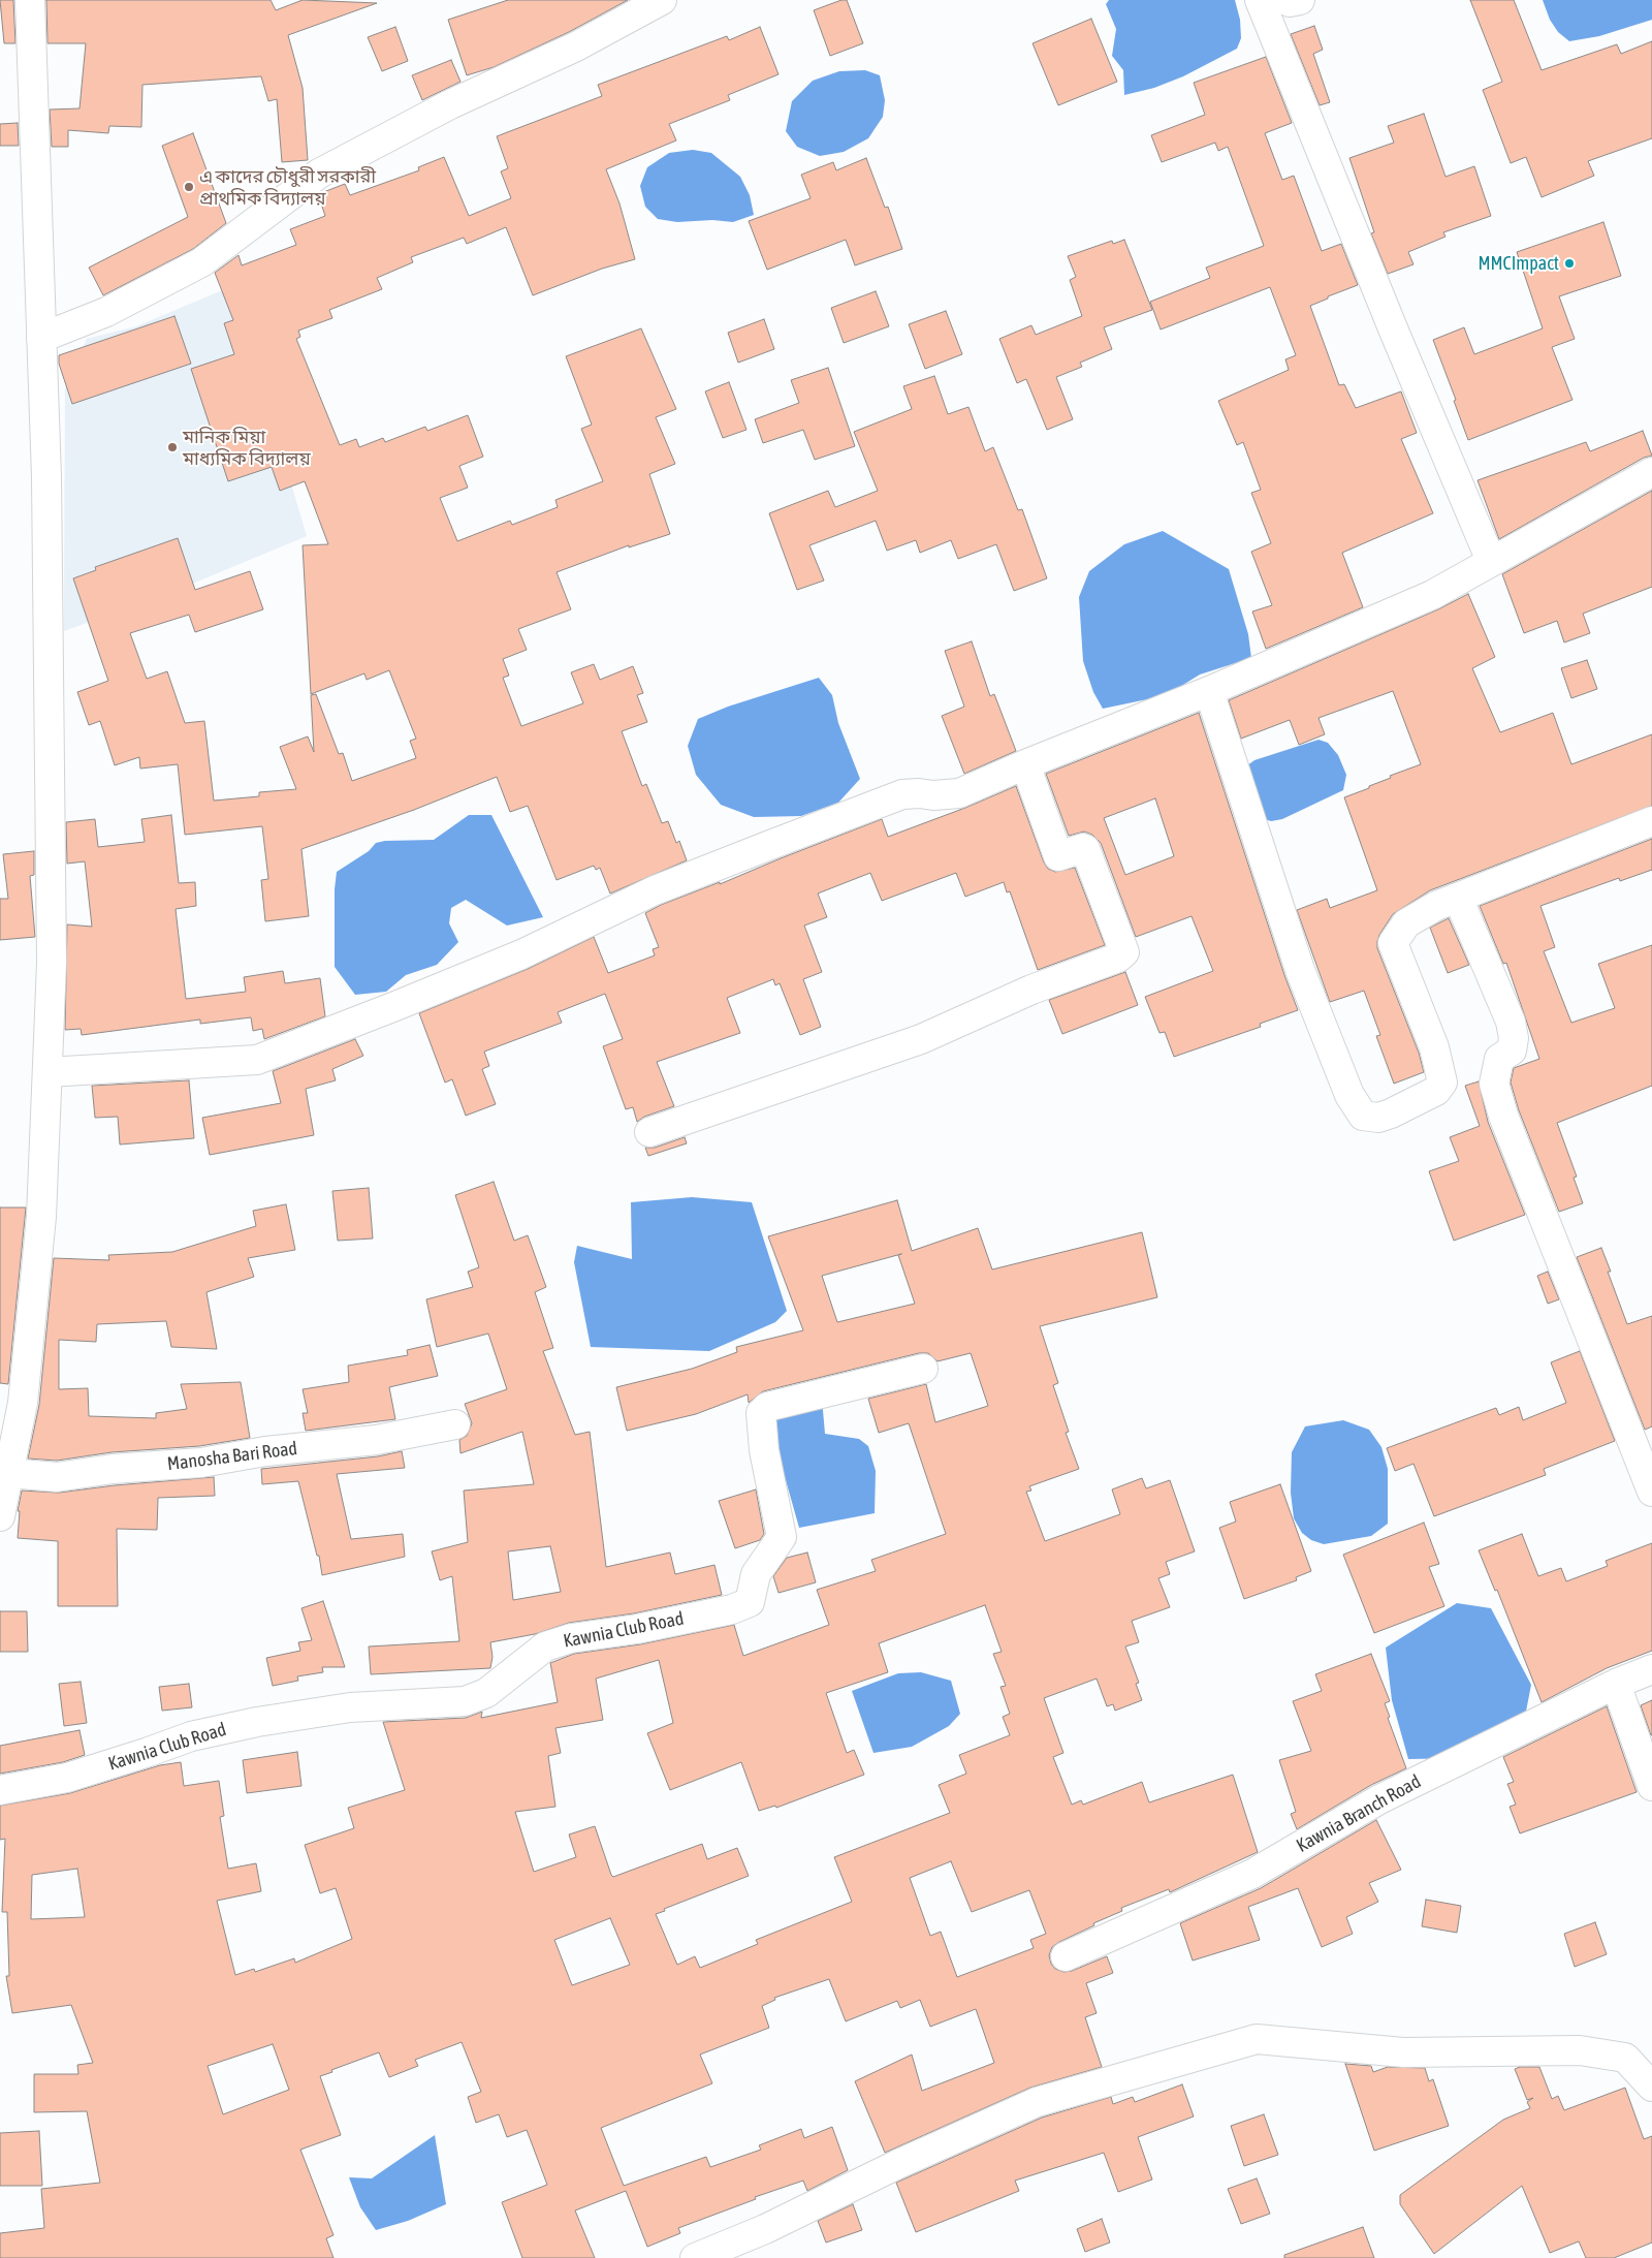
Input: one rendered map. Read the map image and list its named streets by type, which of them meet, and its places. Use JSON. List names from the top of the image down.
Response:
{
  "streets": {
    "street": ["Manosha Bari Road", "Kawnia Club Road", "Kawnia Branch Road"]
  },
  "places": ["এ কাদের চৌধুরী সরকারী প্রাথমিক বিদ্যালয়", "MMCImpact", "মানিক মিয়া মাধ্যমিক বিদ্যালয়"]
}
